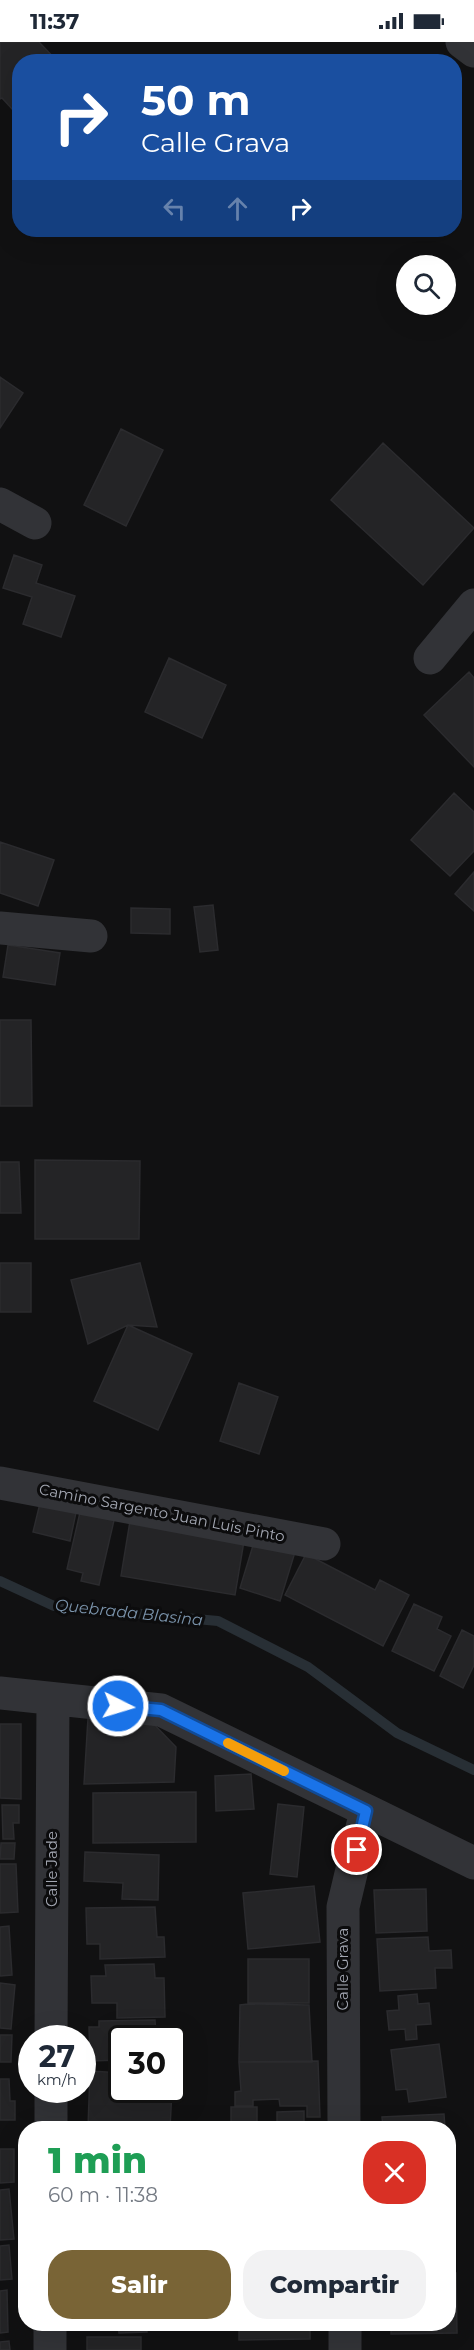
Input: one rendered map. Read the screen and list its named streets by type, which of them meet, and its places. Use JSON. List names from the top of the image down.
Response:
{
  "streets": {
    "street": ["Camino Sargento Juan Luis Pinto", "Calle Jade", "Calle Grava"]
  },
  "water": ["Quebrada Blasina"],
  "page": {
    "status": "11:37",
    "turn": ["50 m", "Calle Grava"],
    "speed": "27 km/h",
    "limit": "30",
    "heading": ["1 min", "60 m · 11:38"],
    "buttons": ["Salir", "Compartir"]
  }
}
